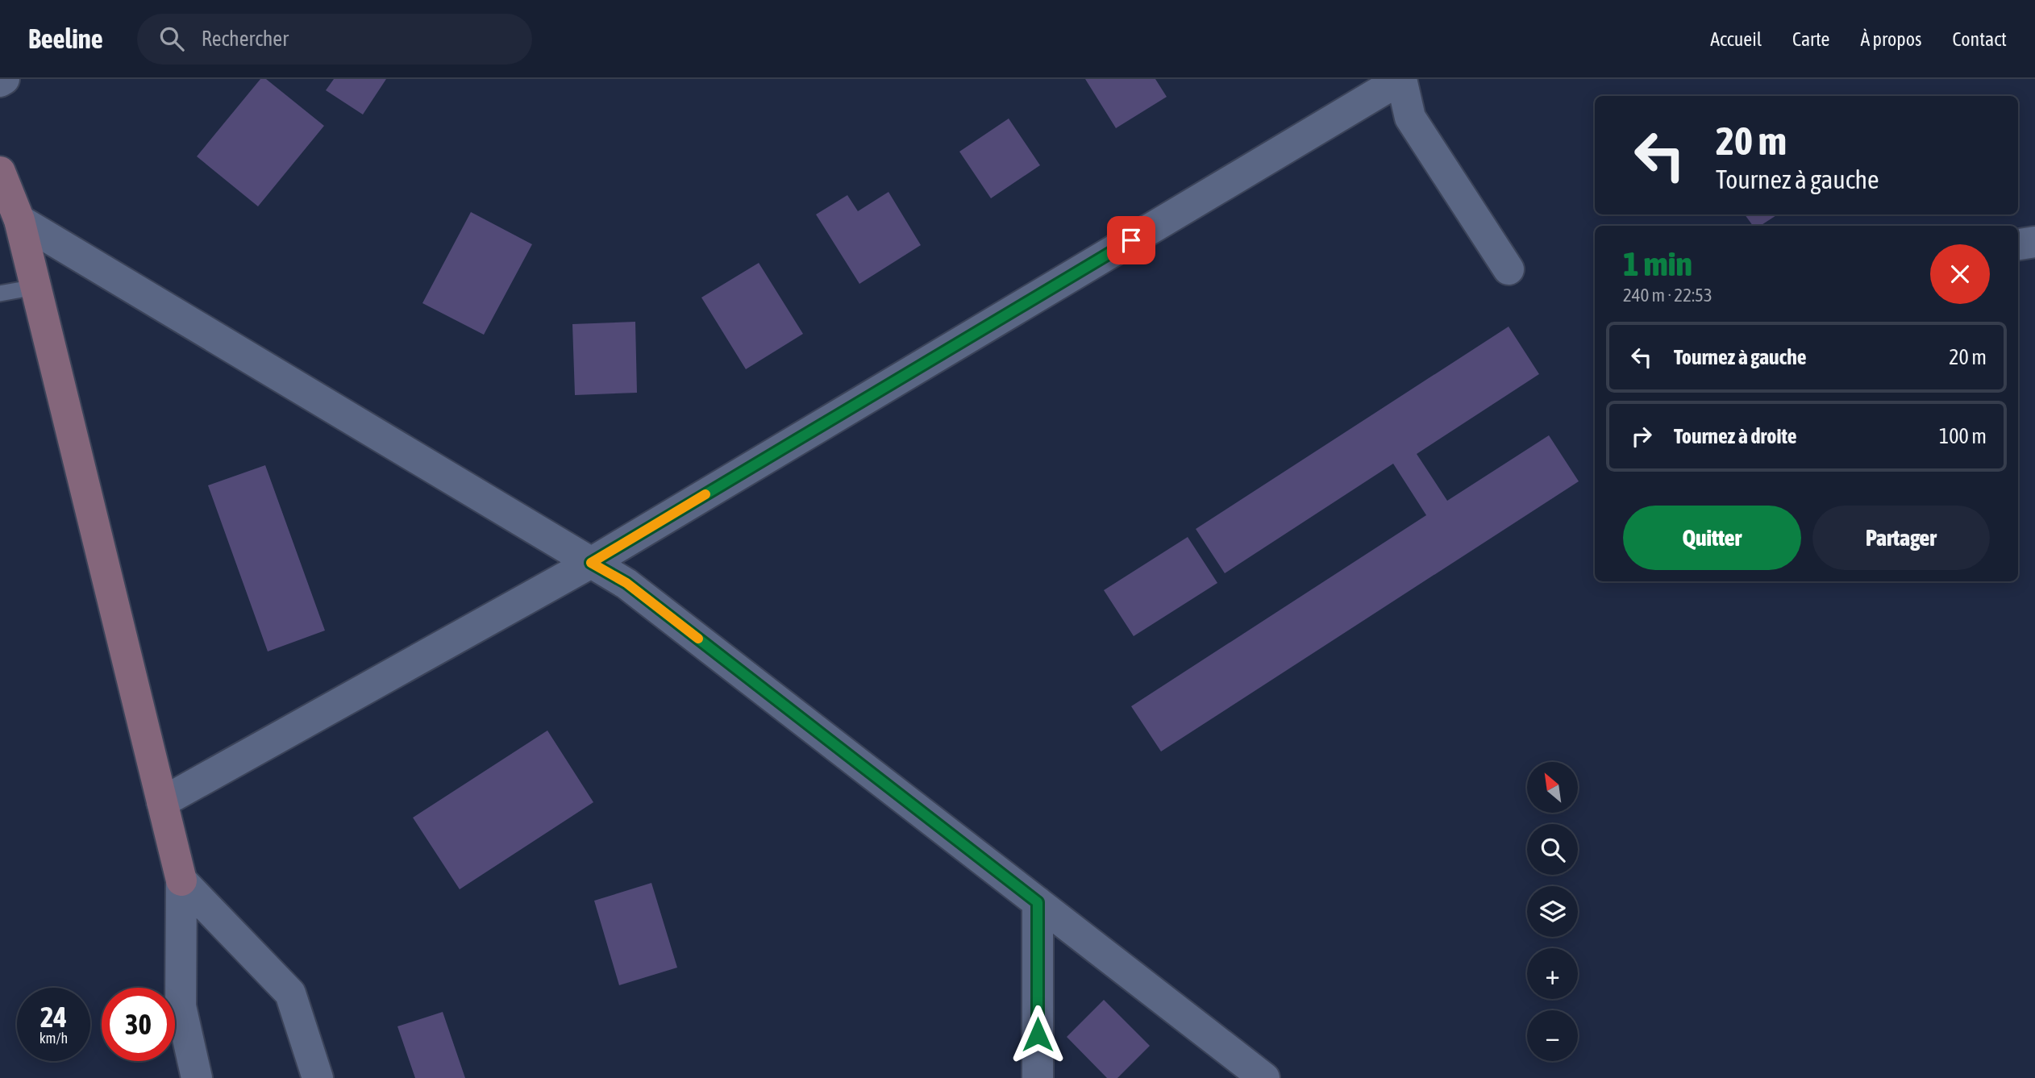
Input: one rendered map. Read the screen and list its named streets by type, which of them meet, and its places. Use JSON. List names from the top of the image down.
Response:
{
  "north": "top left",
  "page": {
    "header": "Beeline",
    "search": "Rechercher",
    "nav": [
      "Accueil",
      "Carte",
      "À propos",
      "Contact"
    ],
    "turn": ["20 m", "Tournez à gauche"],
    "heading": ["1 min", "240 m · 22:53"],
    "list": [
      {
        "name": "Tournez à gauche",
        "value": "20 m"
      },
      {
        "name": "Tournez à droite",
        "value": "100 m"
      }
    ],
    "buttons": ["Quitter", "Partager"],
    "map_buttons": ["+", "−"],
    "speed": "24 km/h",
    "limit": "30"
  }
}
